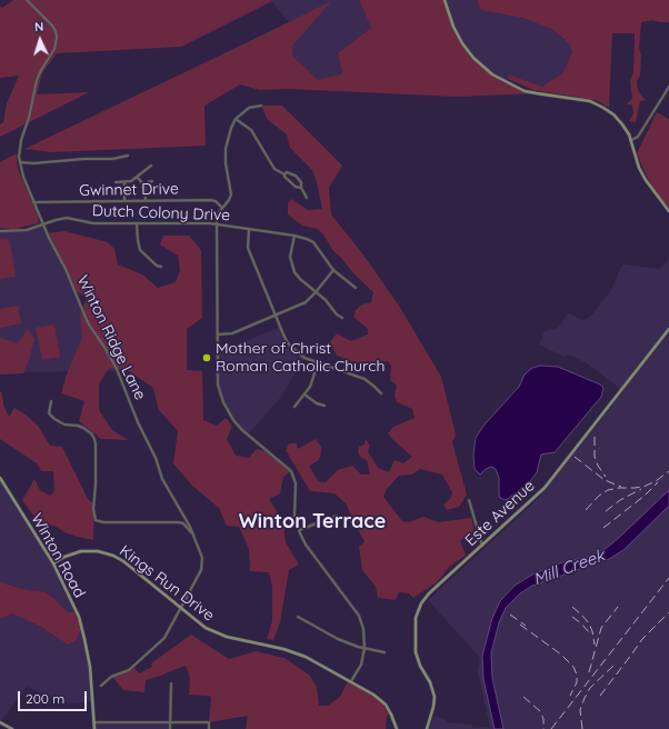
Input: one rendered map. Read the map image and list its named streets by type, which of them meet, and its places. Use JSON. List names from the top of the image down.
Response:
{
  "streets": {
    "street": [
      "Gwinnet Drive",
      "Dutch Colony Drive",
      "Winton Ridge Lane",
      "Este Avenue",
      "Winton Road",
      "Kings Run Drive"
    ]
  },
  "crossings": [
    ["Gwinnet Drive", "Winton Ridge Lane"],
    ["Dutch Colony Drive", "Winton Ridge Lane"],
    ["Winton Ridge Lane", "Kings Run Drive"],
    ["Winton Road", "Kings Run Drive"]
  ],
  "districts": ["Winton Terrace"],
  "water": ["Mill Creek"],
  "places": ["Mother of Christ Roman Catholic Church"],
  "scale_bar": "200 m",
  "north": "top"
}
